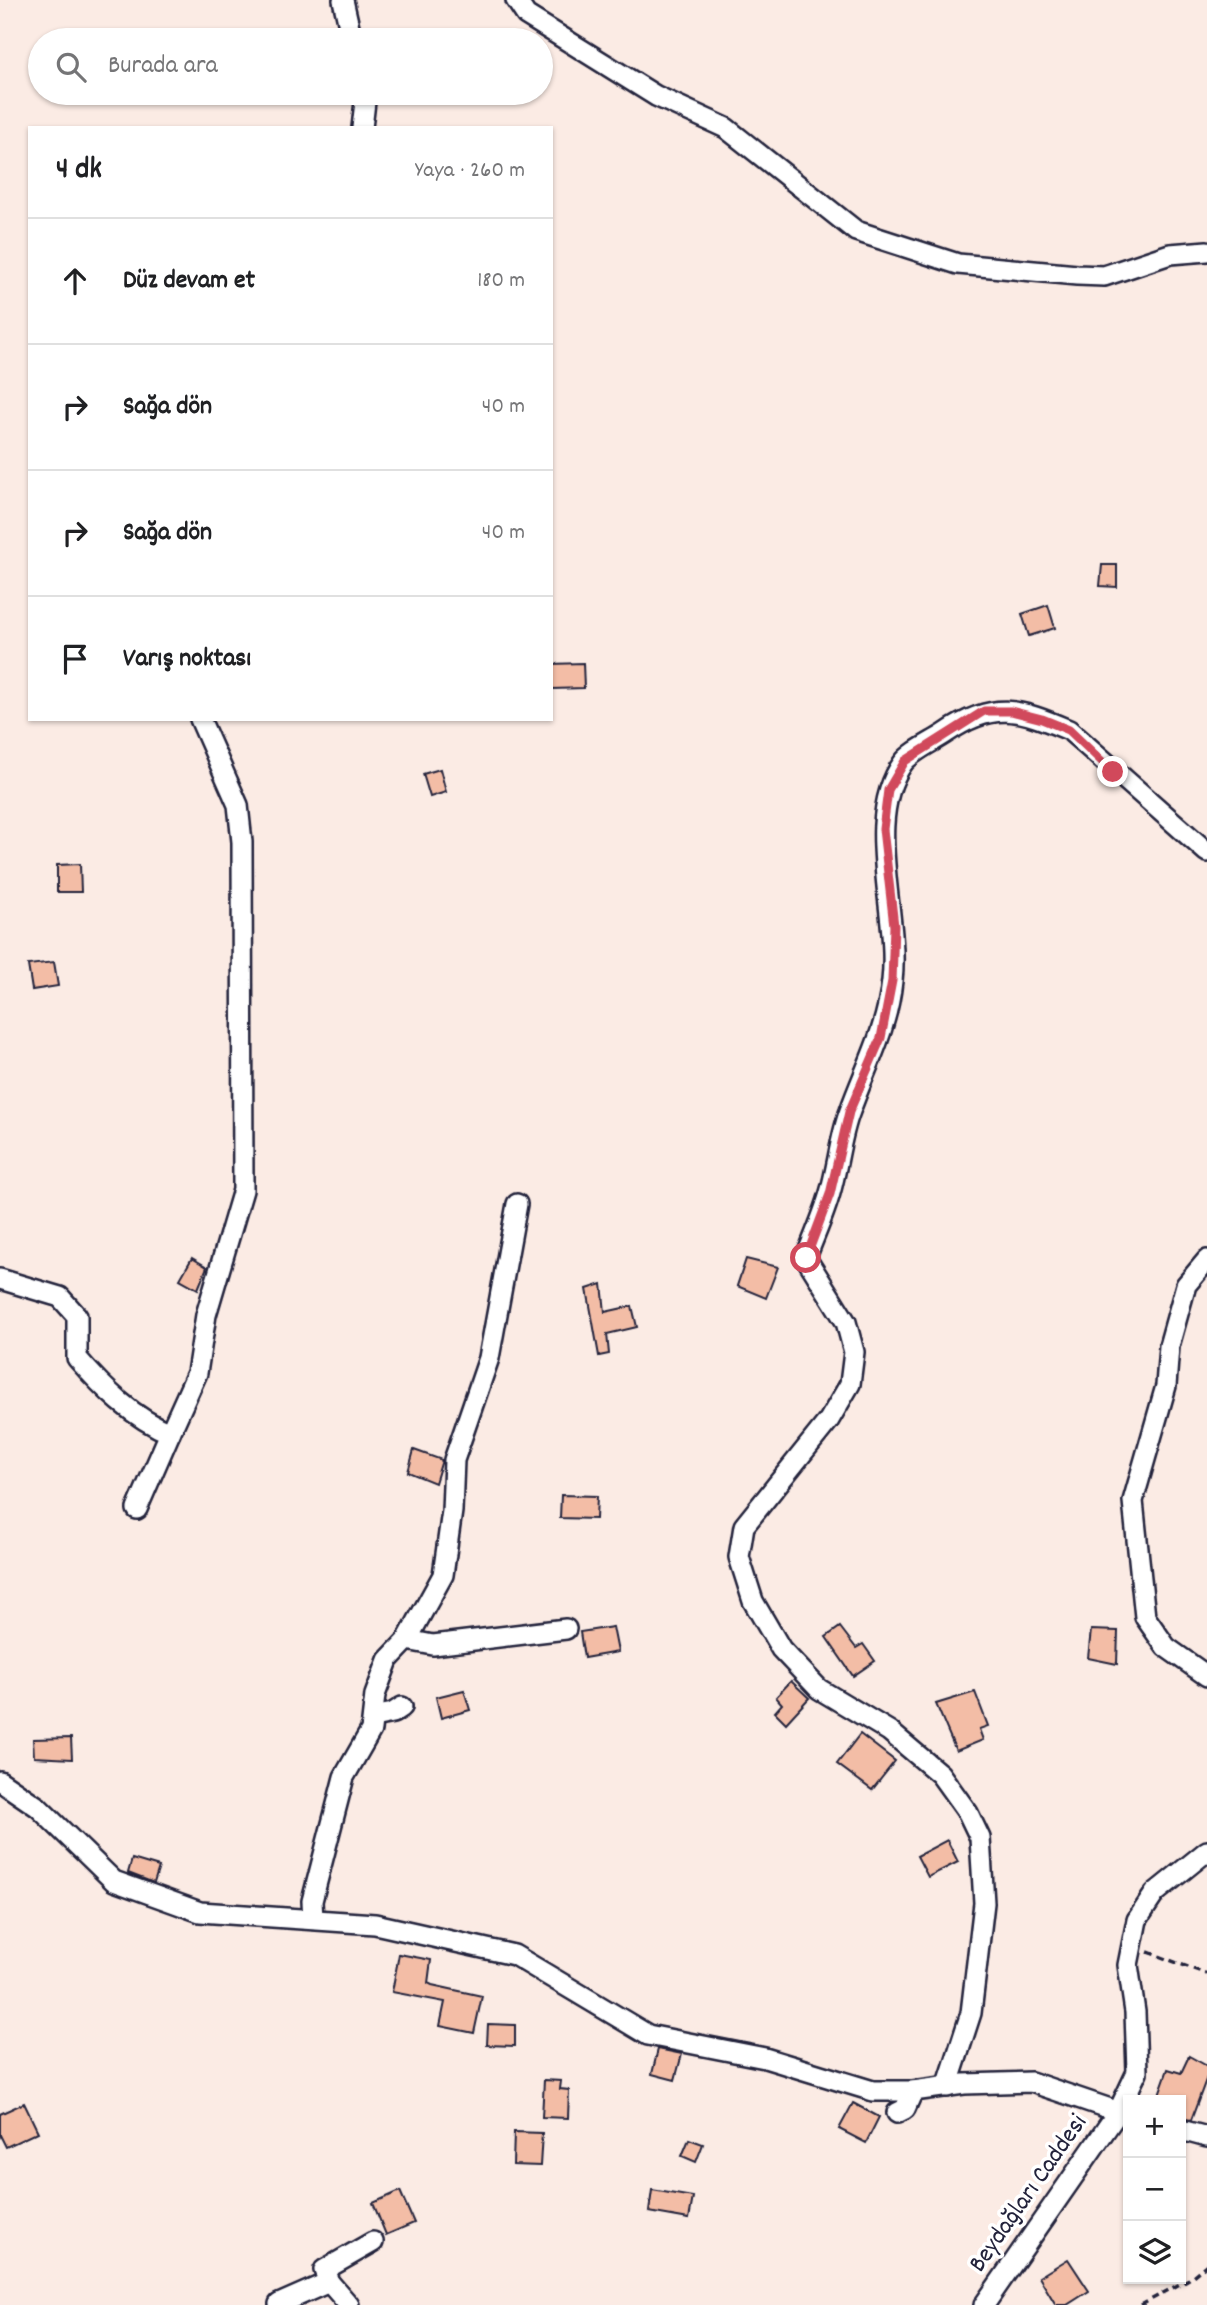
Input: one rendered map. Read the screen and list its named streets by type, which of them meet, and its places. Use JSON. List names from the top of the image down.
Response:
{
  "streets": {
    "street": ["Beydağları Caddesi"]
  },
  "page": {
    "search": "Burada ara",
    "heading": ["4 dk", "Yaya · 260 m"],
    "list": [
      ["Düz devam et", "180 m"],
      ["Sağa dön", "40 m"],
      ["Sağa dön", "40 m"],
      "Varış noktası"
    ],
    "map_buttons": ["+", "−"]
  }
}
